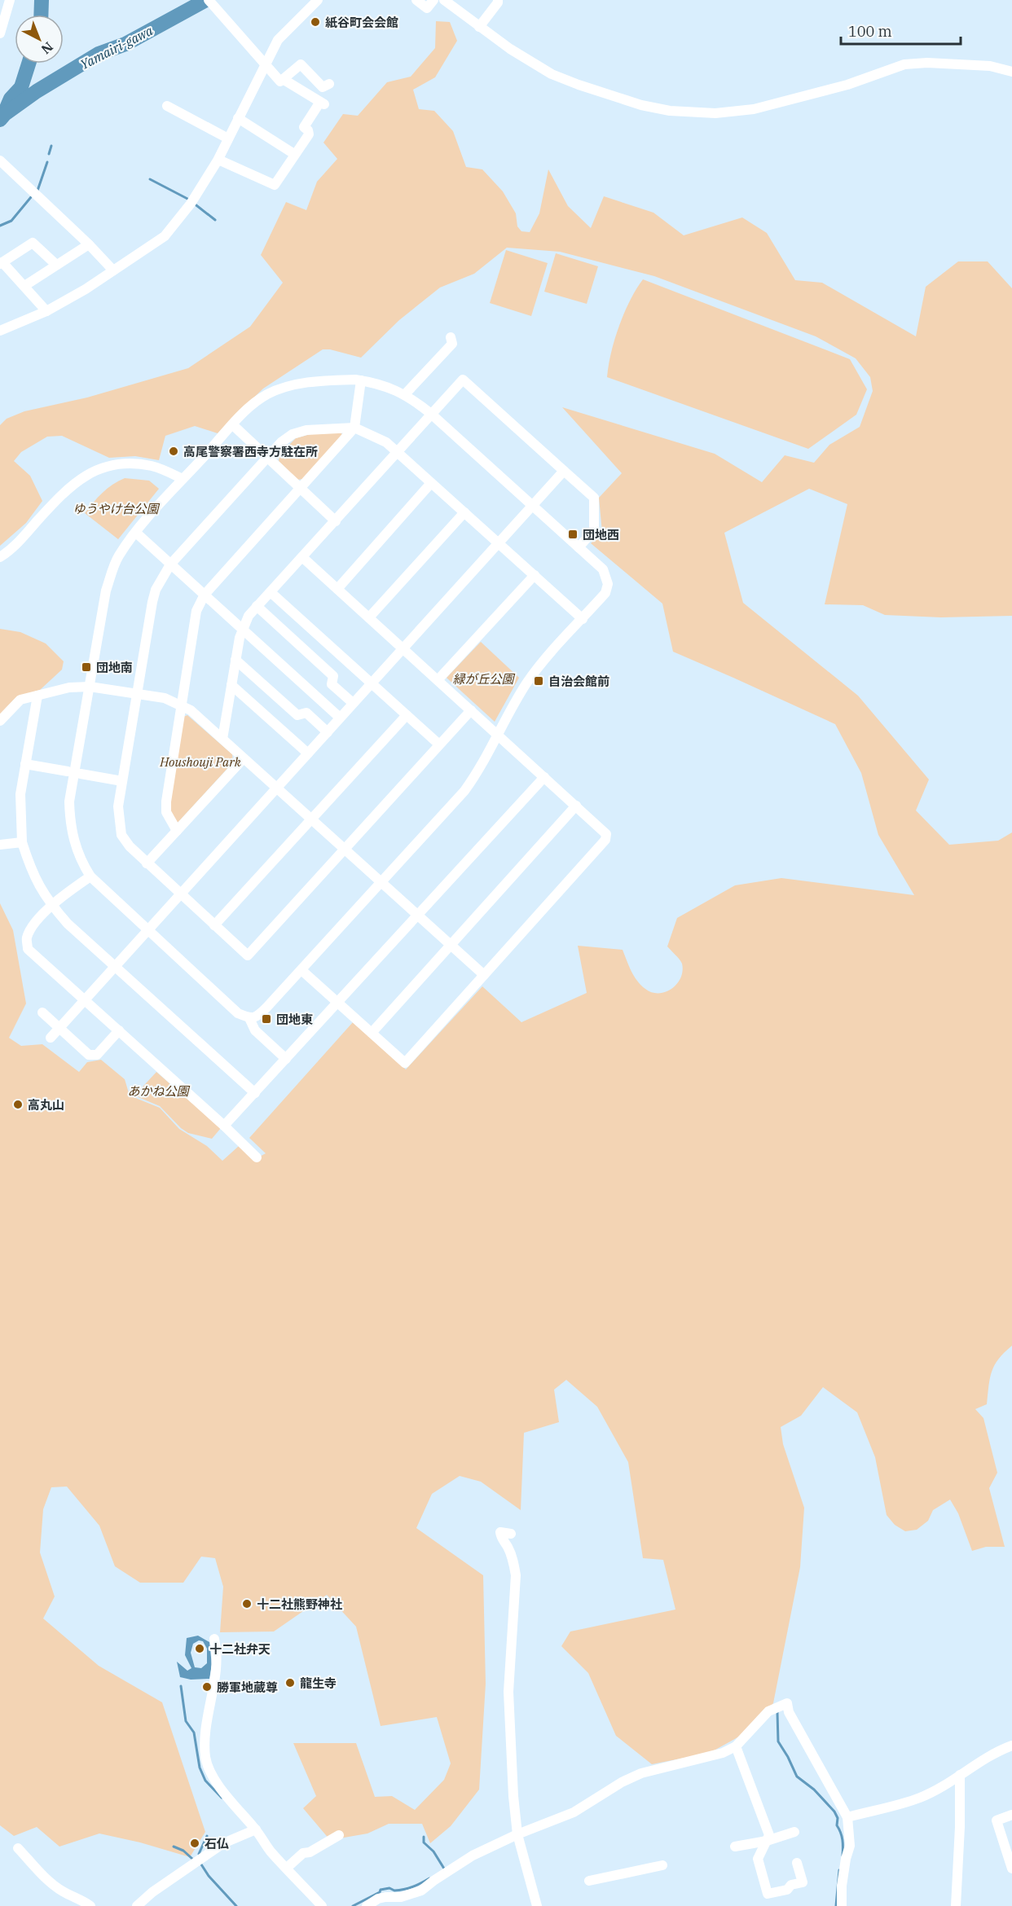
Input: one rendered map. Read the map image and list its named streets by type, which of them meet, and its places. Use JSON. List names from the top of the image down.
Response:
{
  "water": ["Yamairi-gawa"],
  "parks": [
    "ゆうやけ台公園",
    "緑が丘公園",
    "Houshouji Park",
    "あかね公園"
  ],
  "places": {
    "other": [
      "紙谷町会会館",
      "高尾警察署西寺方駐在所",
      "高丸山",
      "十二社熊野神社",
      "十二社弁天",
      "龍生寺",
      "勝軍地蔵尊",
      "石仏"
    ],
    "transit": [
      "団地西",
      "団地南",
      "自治会館前",
      "団地東"
    ]
  },
  "scale_bar": "100 m",
  "north": "bottom right"
}
